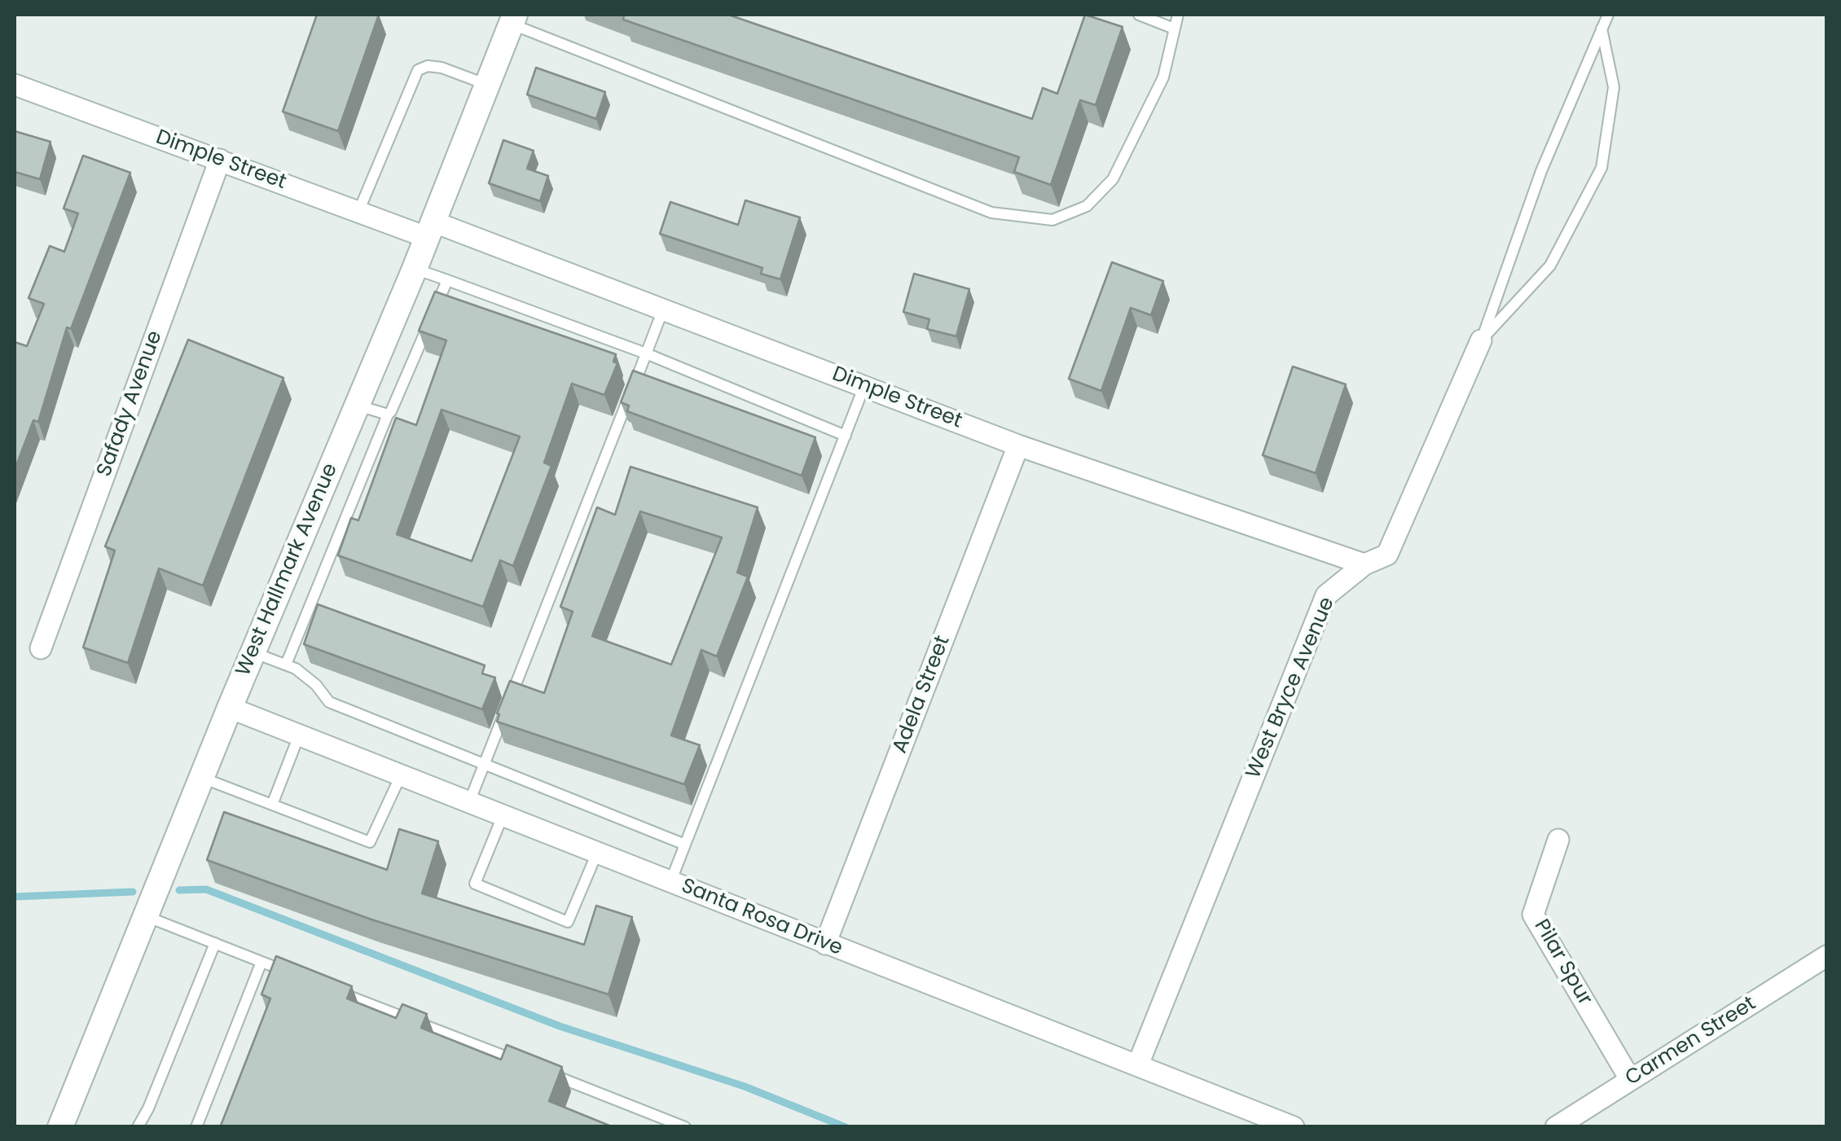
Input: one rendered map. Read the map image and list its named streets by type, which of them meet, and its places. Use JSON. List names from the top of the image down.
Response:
{
  "streets": {
    "street": [
      "Dimple Street",
      "Safady Avenue",
      "West Hallmark Avenue",
      "West Bryce Avenue",
      "Adela Street",
      "Santa Rosa Drive",
      "Pilar Spur",
      "Carmen Street"
    ]
  },
  "crossings": [
    ["Dimple Street", "Safady Avenue"],
    ["Dimple Street", "West Hallmark Avenue"],
    ["Dimple Street", "West Bryce Avenue"],
    ["Dimple Street", "Adela Street"],
    ["West Hallmark Avenue", "Santa Rosa Drive"],
    ["West Bryce Avenue", "Santa Rosa Drive"],
    ["Adela Street", "Santa Rosa Drive"],
    ["Pilar Spur", "Carmen Street"]
  ]
}
